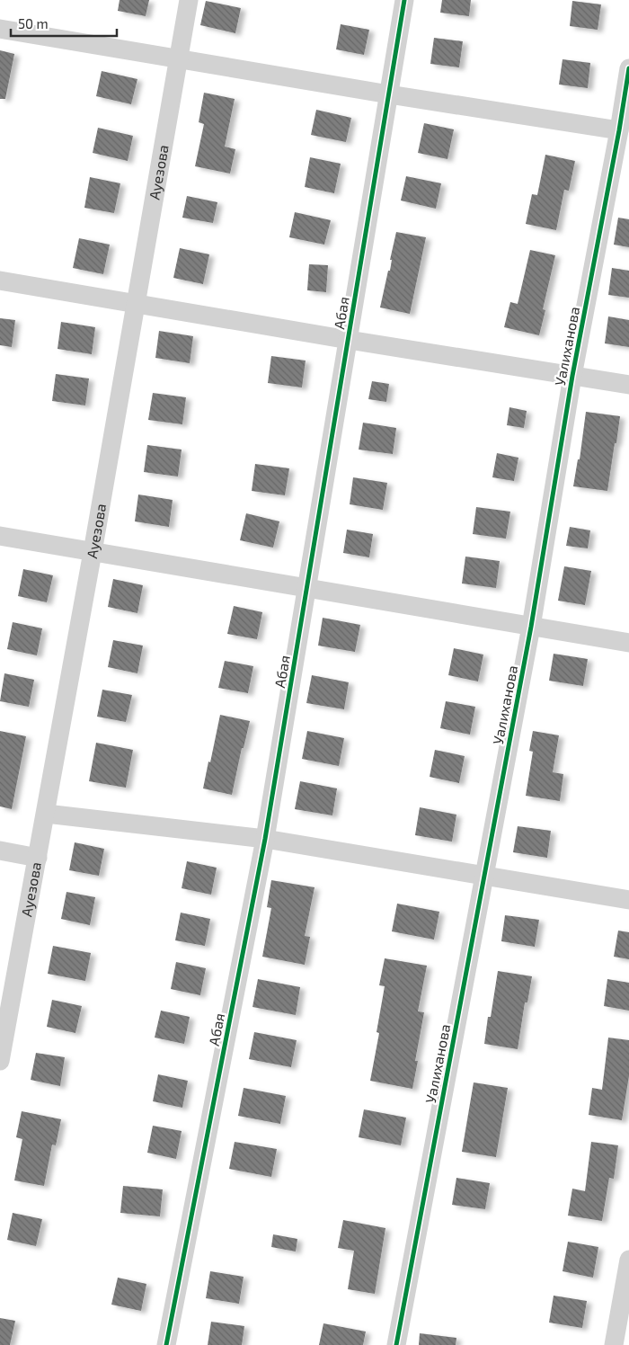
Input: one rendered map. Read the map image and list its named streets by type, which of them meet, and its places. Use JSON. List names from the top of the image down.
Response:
{
  "streets": {
    "street": ["Ауезова", "Абая", "Уалиханова"]
  },
  "scale_bar": "50 m"
}
